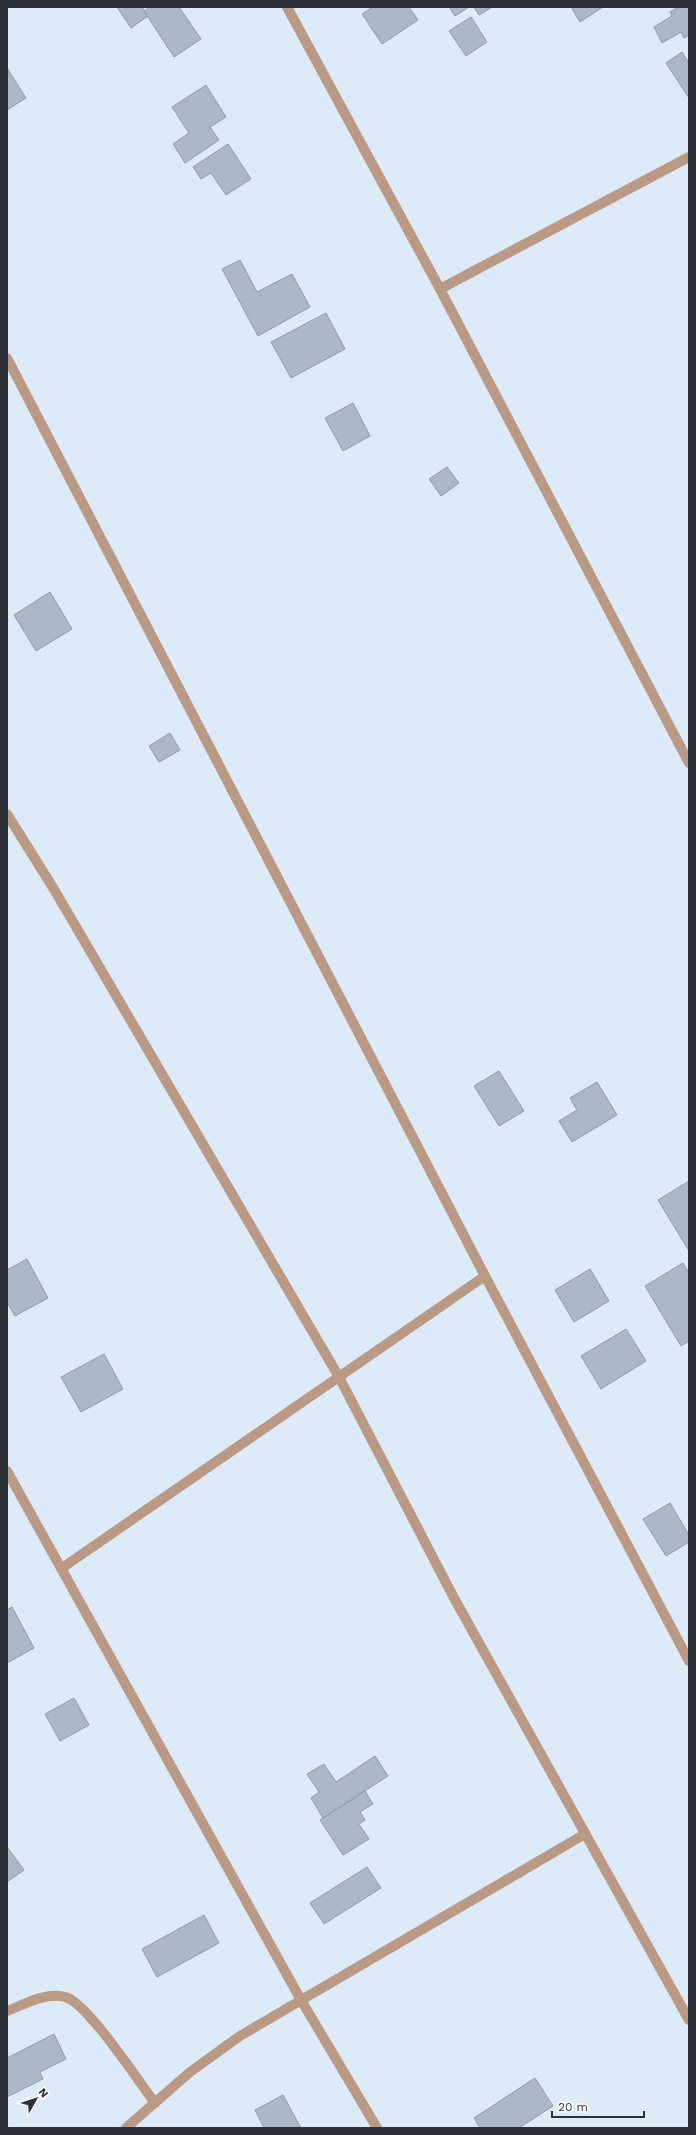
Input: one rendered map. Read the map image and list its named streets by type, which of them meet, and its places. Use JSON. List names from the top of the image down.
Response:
{
  "scale_bar": "20 m",
  "north": "top right"
}
